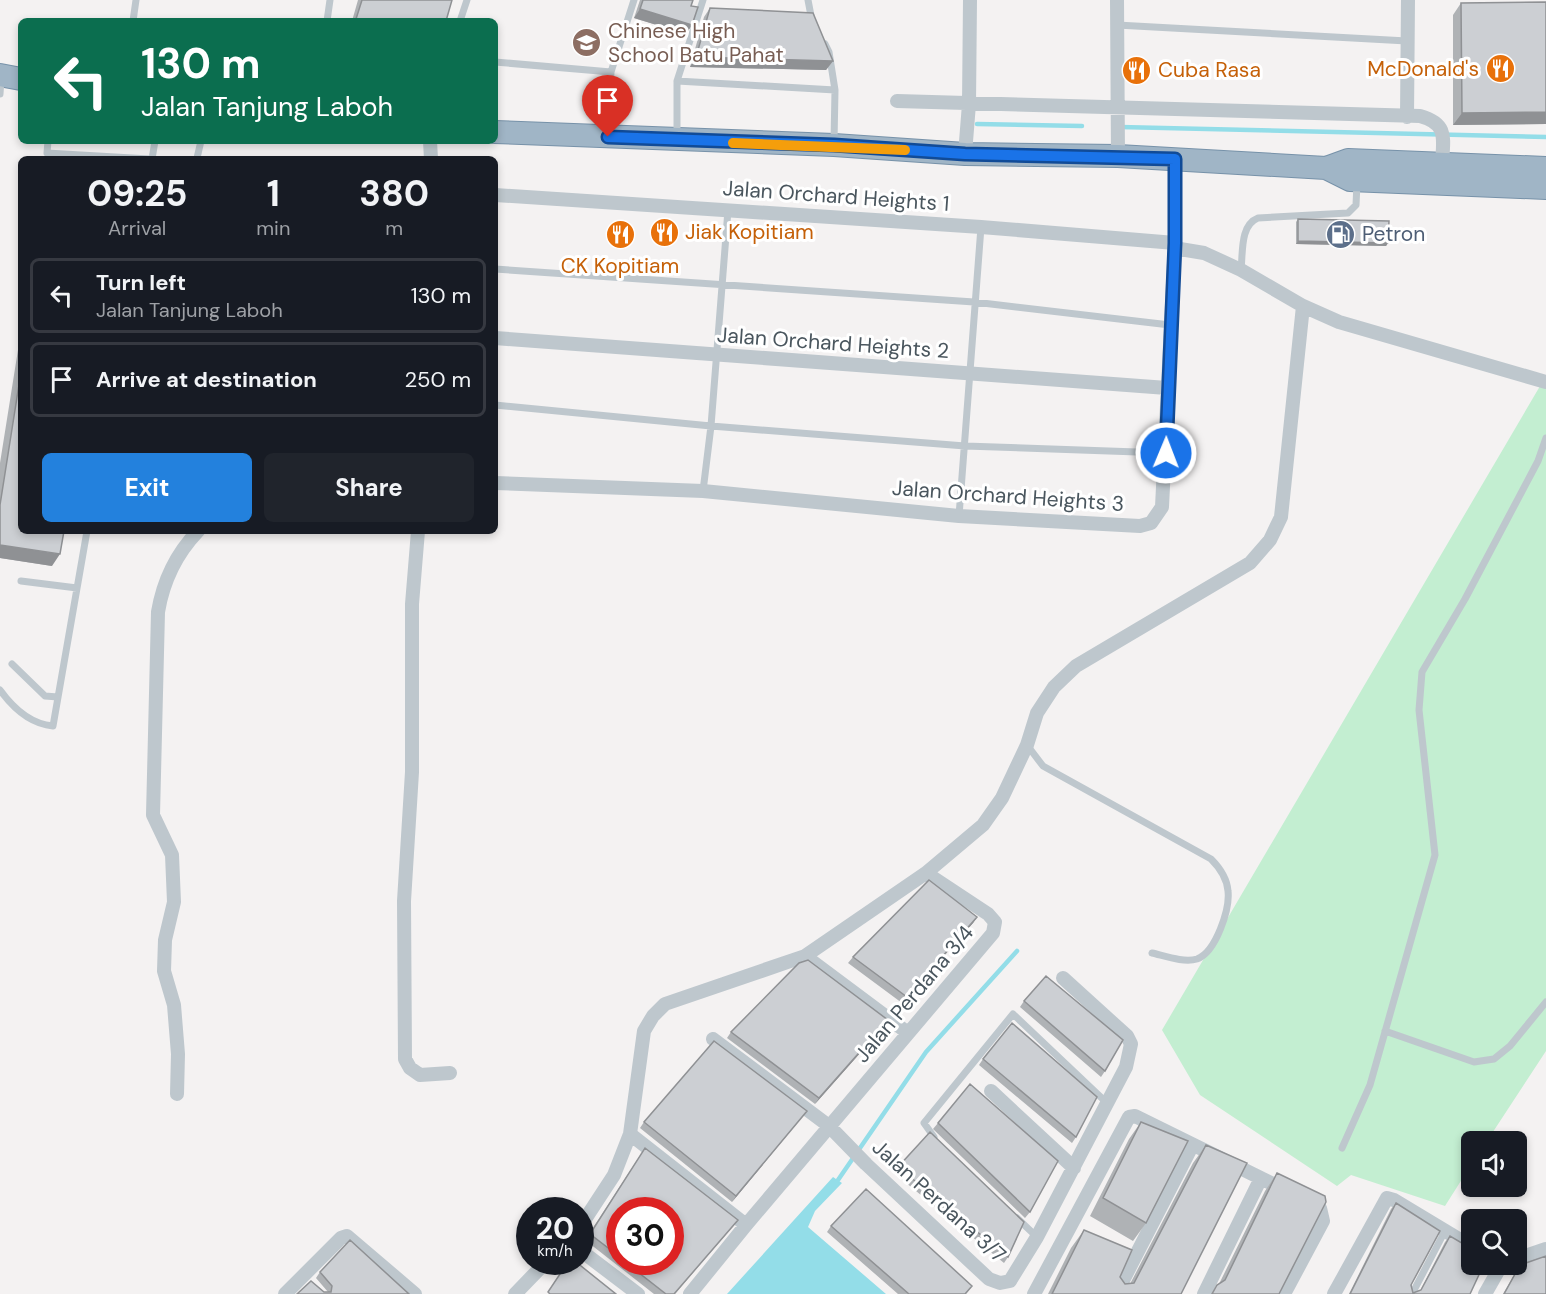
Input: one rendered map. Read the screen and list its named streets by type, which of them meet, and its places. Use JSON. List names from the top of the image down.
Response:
{
  "streets": {
    "street": [
      "Jalan Orchard Heights 1",
      "Jalan Orchard Heights 2",
      "Jalan Orchard Heights 3",
      "Jalan Perdana 3/4",
      "Jalan Perdana 3/7"
    ]
  },
  "crossings": [
    ["Jalan Orchard Heights 1", "Jalan Orchard Heights 3"],
    ["Jalan Orchard Heights 2", "Jalan Orchard Heights 3"],
    ["Jalan Perdana 3/4", "Jalan Perdana 3/7"]
  ],
  "places": {
    "school or university": ["Chinese High School Batu Pahat"],
    "restaurant": [
      "McDonald's",
      "Cuba Rasa",
      "Jiak Kopitiam",
      "CK Kopitiam"
    ],
    "fuel station": ["Petron"]
  },
  "page": {
    "turn": ["130 m", "Jalan Tanjung Laboh"],
    "eta": [
      "09:25",
      "Arrival",
      "1",
      "min",
      "380",
      "m"
    ],
    "list": [
      {
        "name": "Turn left",
        "note": "Jalan Tanjung Laboh",
        "value": "130 m"
      },
      {
        "name": "Arrive at destination",
        "value": "250 m"
      }
    ],
    "buttons": ["Exit", "Share"],
    "speed": "20 km/h",
    "limit": "30"
  }
}
